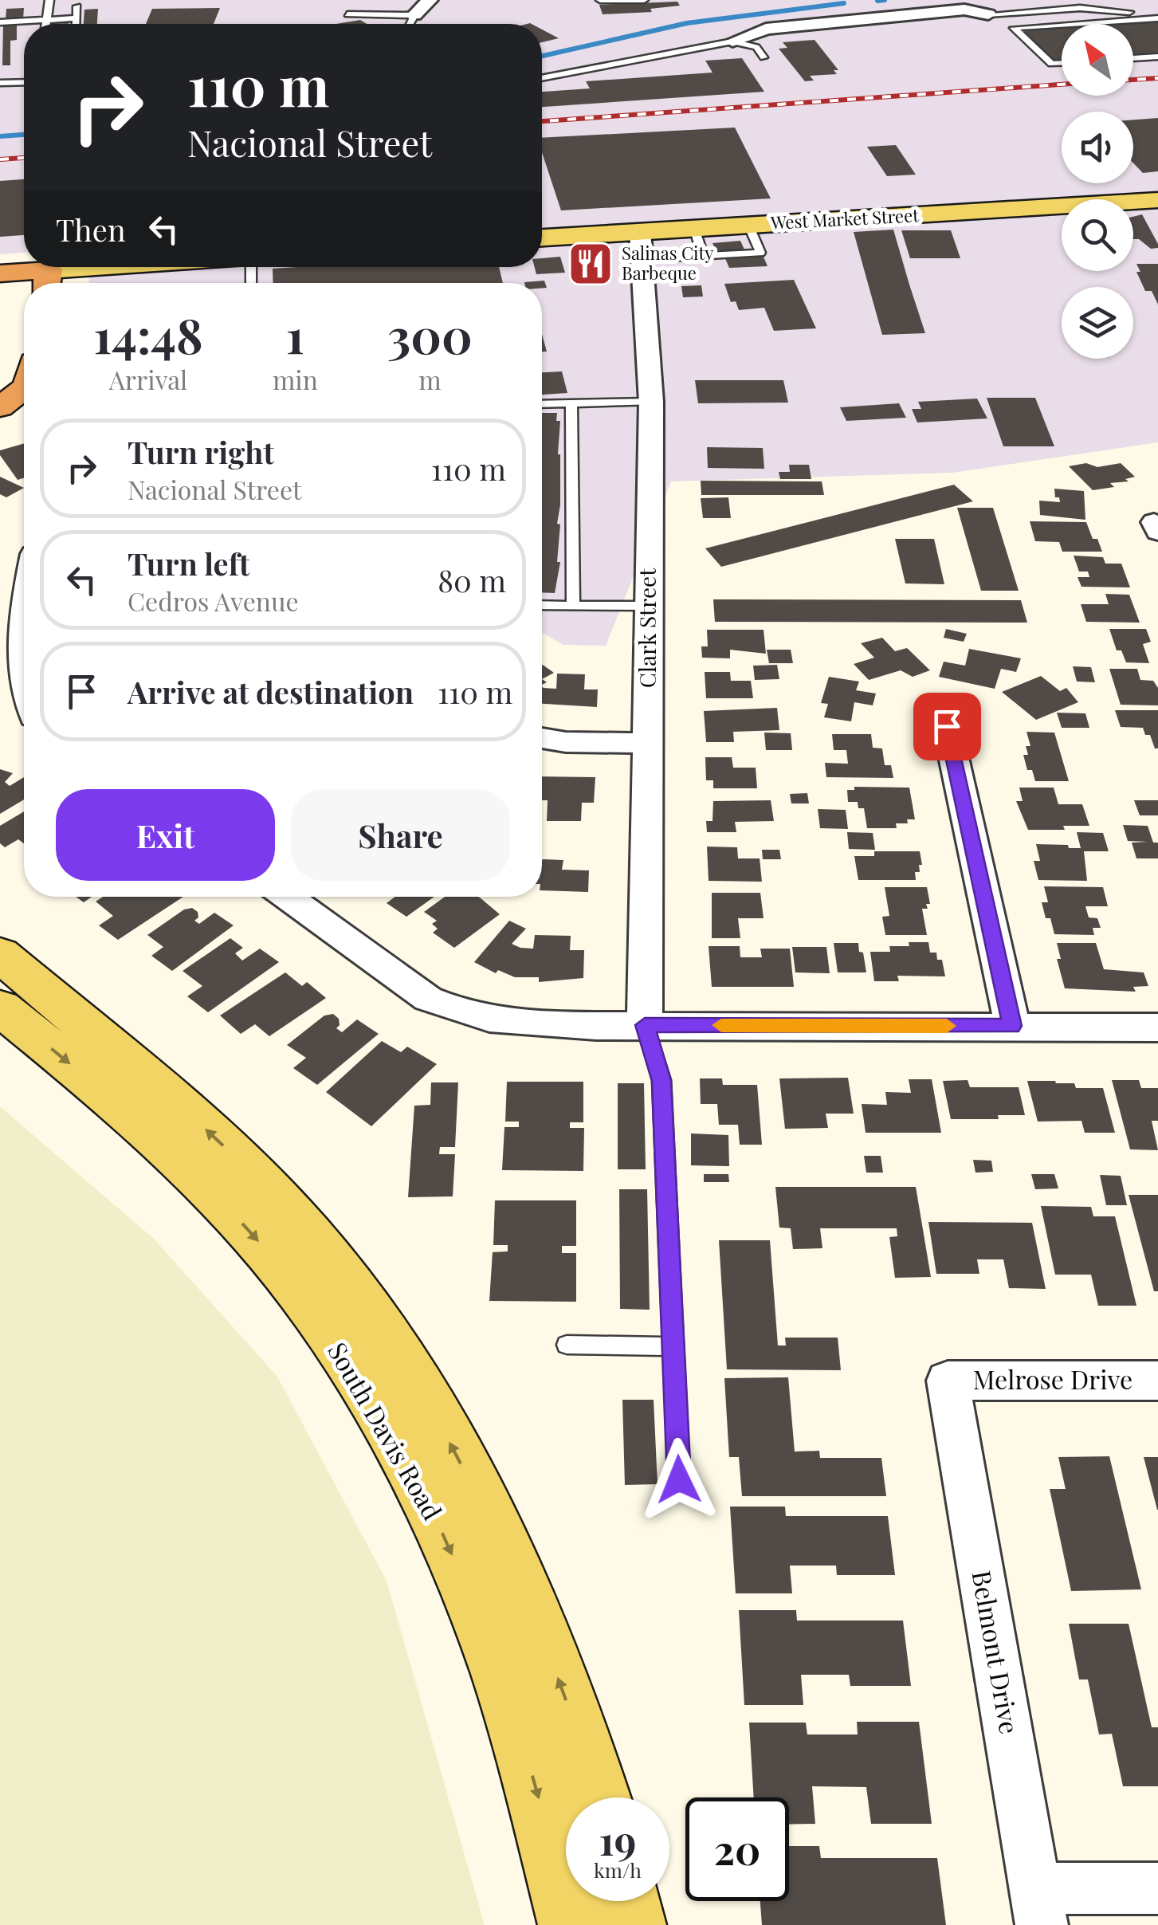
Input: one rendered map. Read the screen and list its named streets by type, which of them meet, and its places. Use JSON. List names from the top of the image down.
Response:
{
  "streets": {
    "main road": ["West Market Street", "South Davis Road"],
    "street": ["Clark Street", "Melrose Drive", "Belmont Drive"]
  },
  "crossings": [
    ["West Market Street", "Clark Street"],
    ["Melrose Drive", "Belmont Drive"]
  ],
  "places": {
    "restaurant": ["Salinas City Barbeque"]
  },
  "north": "top left",
  "page": {
    "turn": ["110 m", "Nacional Street"],
    "then": "Then",
    "eta": [
      "14:48",
      "Arrival",
      "1",
      "min",
      "300",
      "m"
    ],
    "list": [
      {
        "name": "Turn right",
        "note": "Nacional Street",
        "value": "110 m"
      },
      {
        "name": "Turn left",
        "note": "Cedros Avenue",
        "value": "80 m"
      },
      {
        "name": "Arrive at destination",
        "value": "110 m"
      }
    ],
    "buttons": ["Exit", "Share"],
    "speed": "19 km/h",
    "limit": "20"
  }
}
